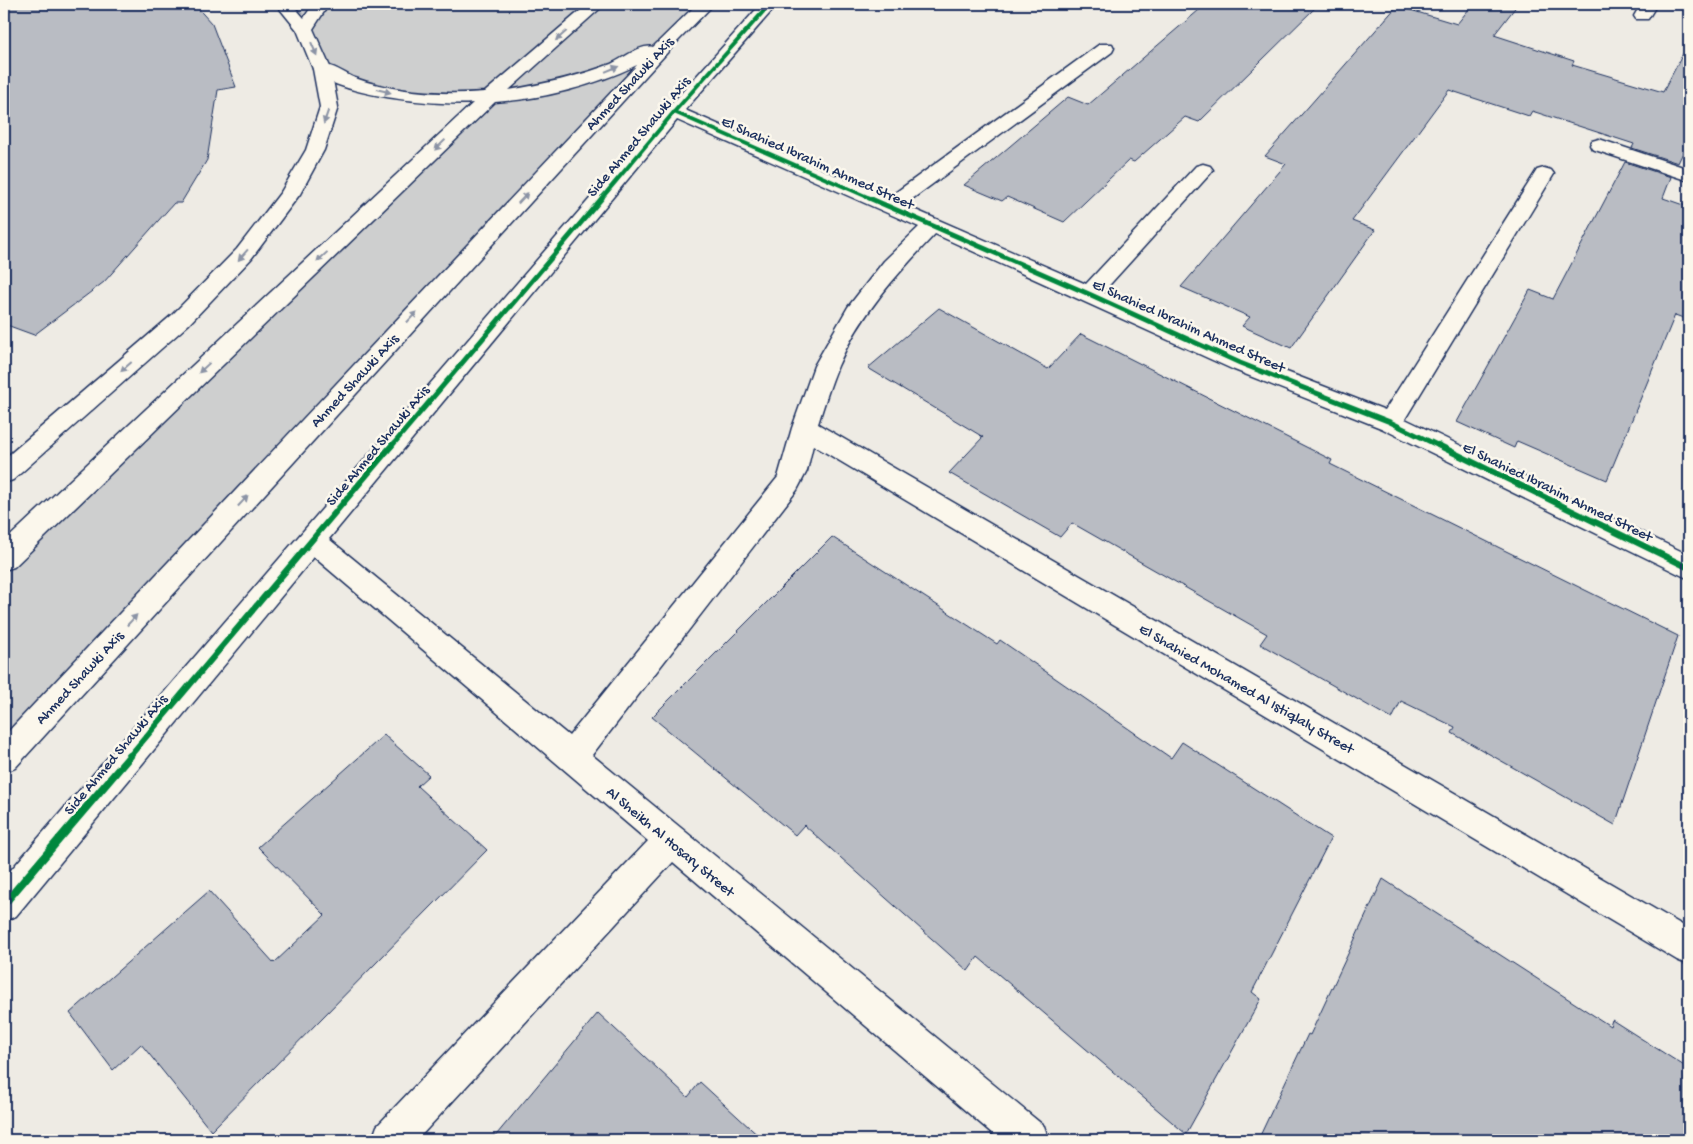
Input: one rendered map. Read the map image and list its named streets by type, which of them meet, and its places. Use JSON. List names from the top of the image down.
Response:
{
  "streets": {
    "street": [
      "Ahmed Shawki Axis",
      "Side Ahmed Shawki Axis",
      "El Shahied Ibrahim Ahmed Street",
      "El Shahied Mohamed Al Istiqlaly Street",
      "Al Sheikh Al Hosary Street"
    ]
  },
  "crossings": [
    ["Side Ahmed Shawki Axis", "El Shahied Ibrahim Ahmed Street"],
    ["Side Ahmed Shawki Axis", "Al Sheikh Al Hosary Street"]
  ]
}
